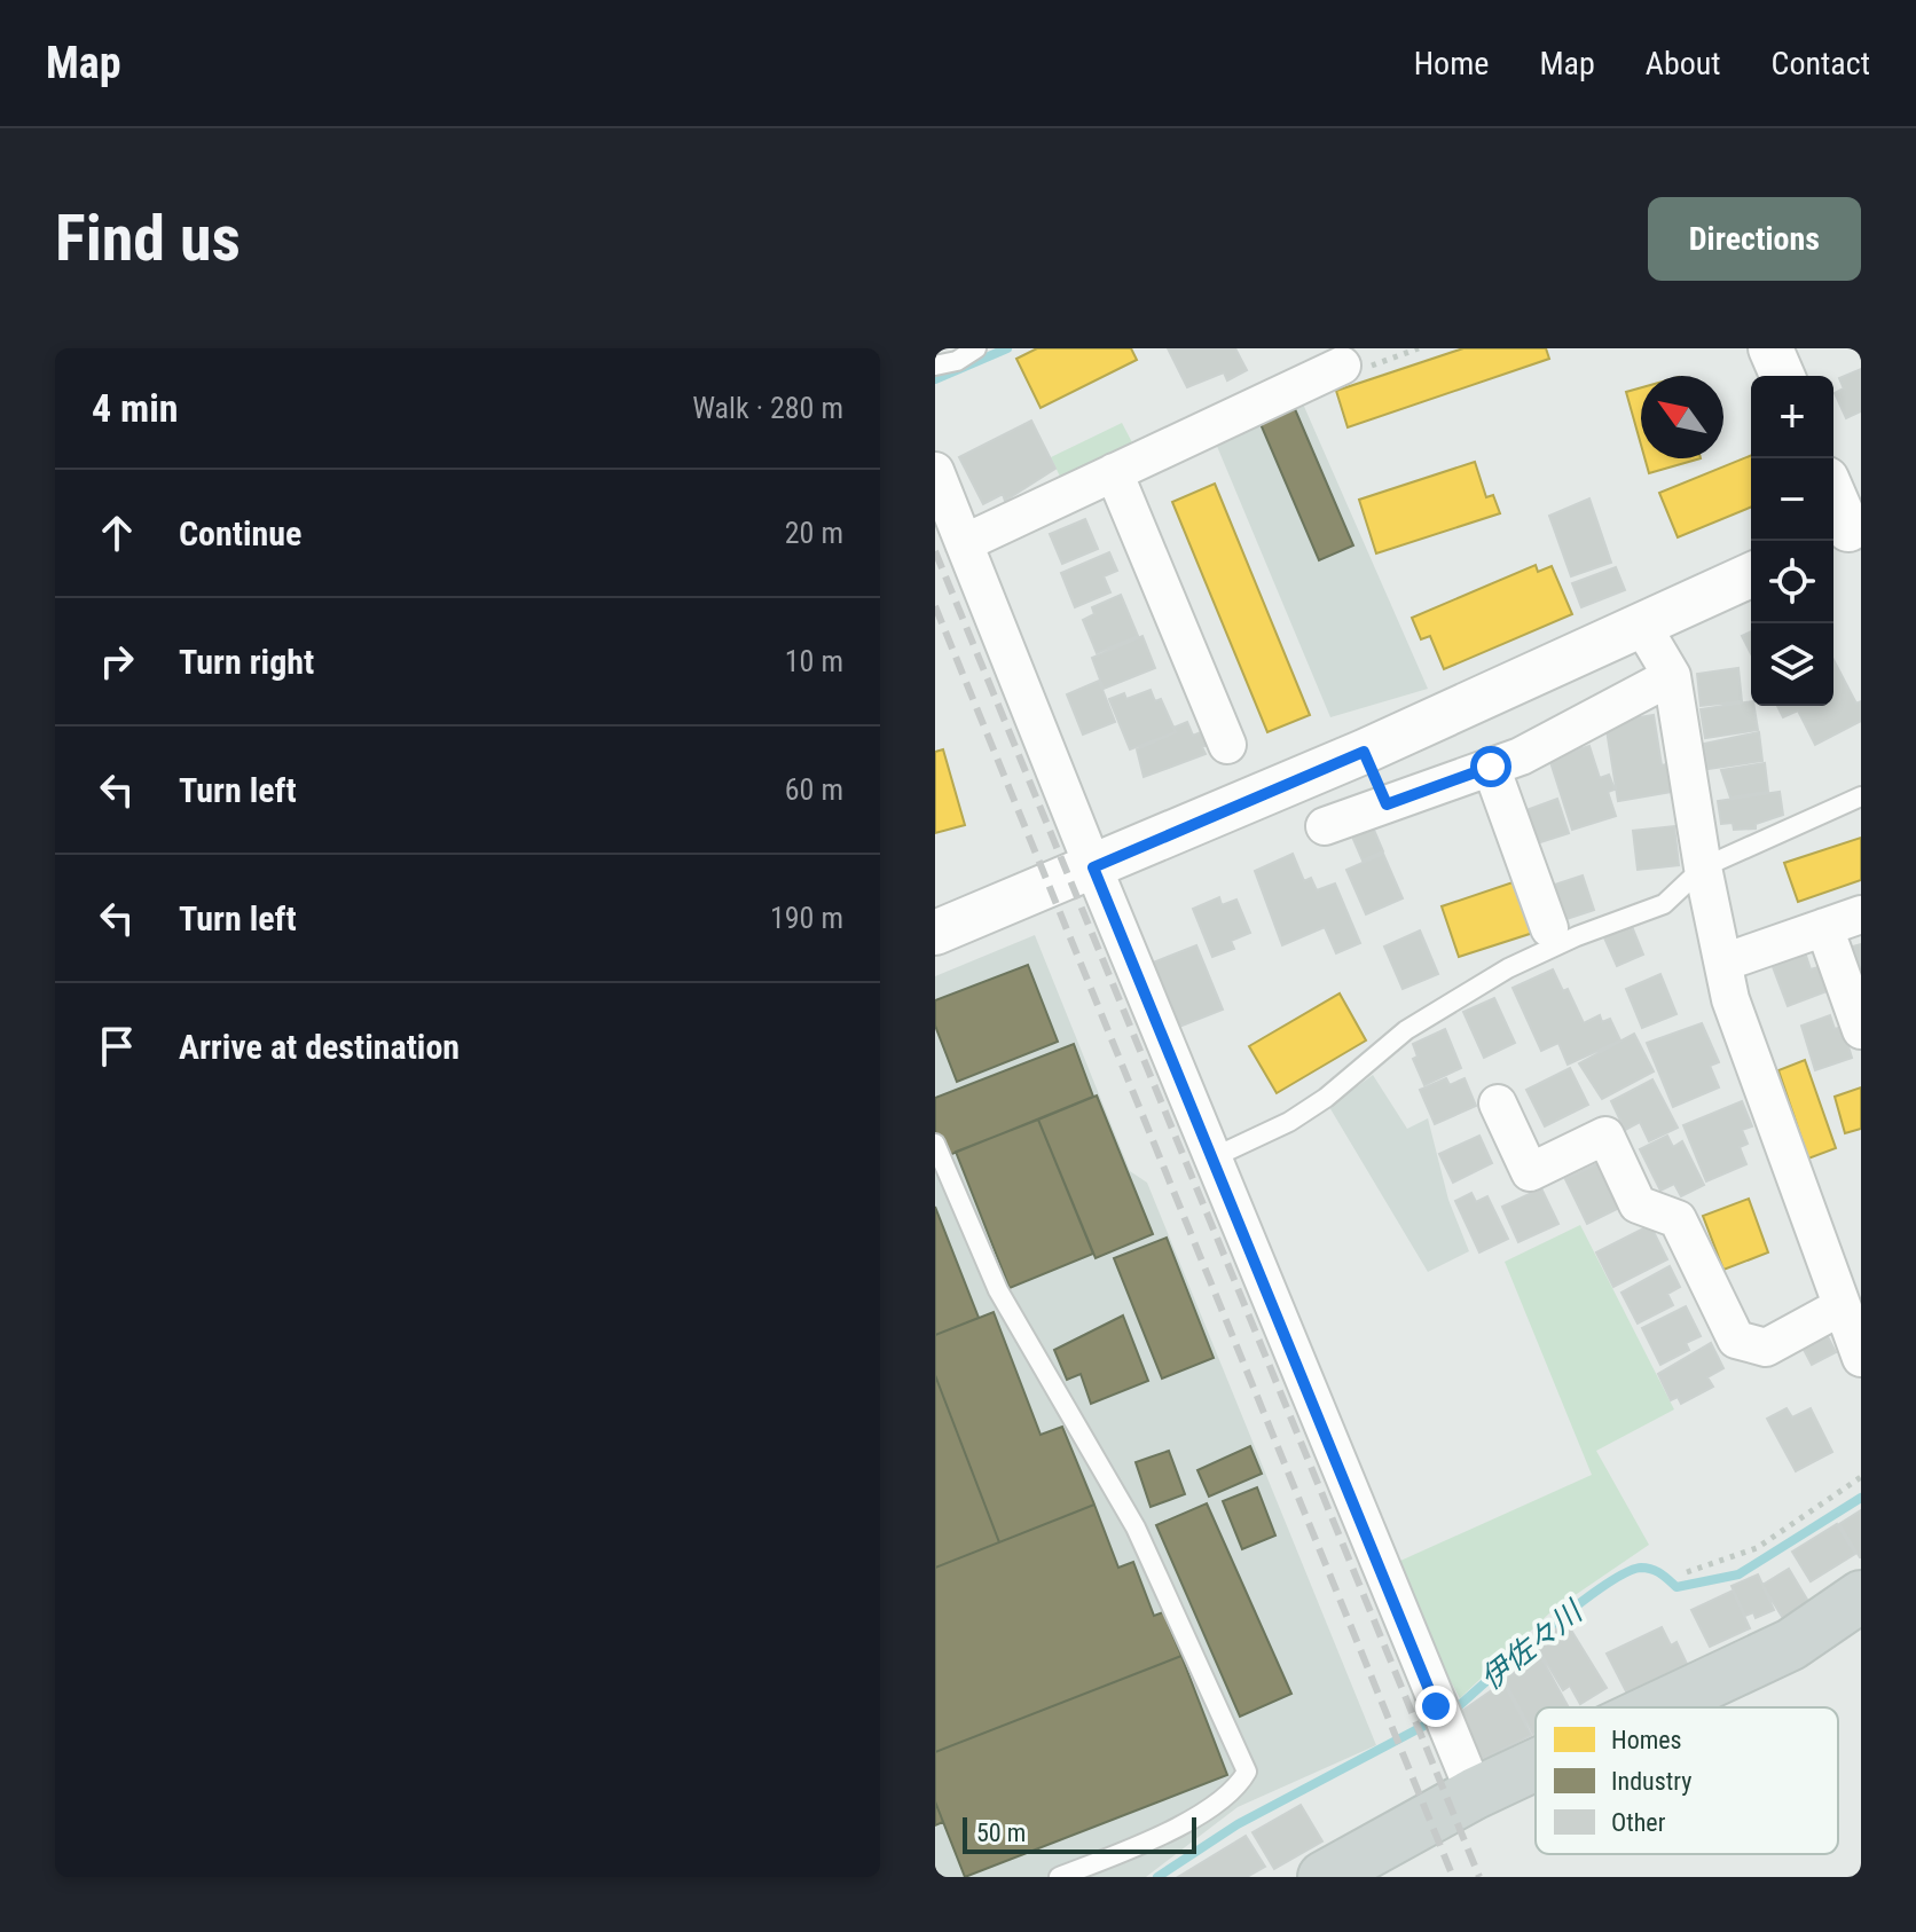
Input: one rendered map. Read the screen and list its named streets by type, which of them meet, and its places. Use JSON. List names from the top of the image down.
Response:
{
  "water": ["伊佐々川"],
  "legend": ["Homes", "Industry", "Other"],
  "scale_bar": "50 m",
  "north": "top left",
  "page": {
    "header": "Map",
    "nav": [
      "Home",
      "Map",
      "About",
      "Contact"
    ],
    "buttons": "Directions",
    "title": "Find us",
    "heading": ["4 min", "Walk · 280 m"],
    "map_buttons": ["+", "−"],
    "list": [
      ["Continue", "20 m"],
      ["Turn right", "10 m"],
      ["Turn left", "60 m"],
      ["Turn left", "190 m"],
      "Arrive at destination"
    ],
    "scale": "50 m"
  }
}
